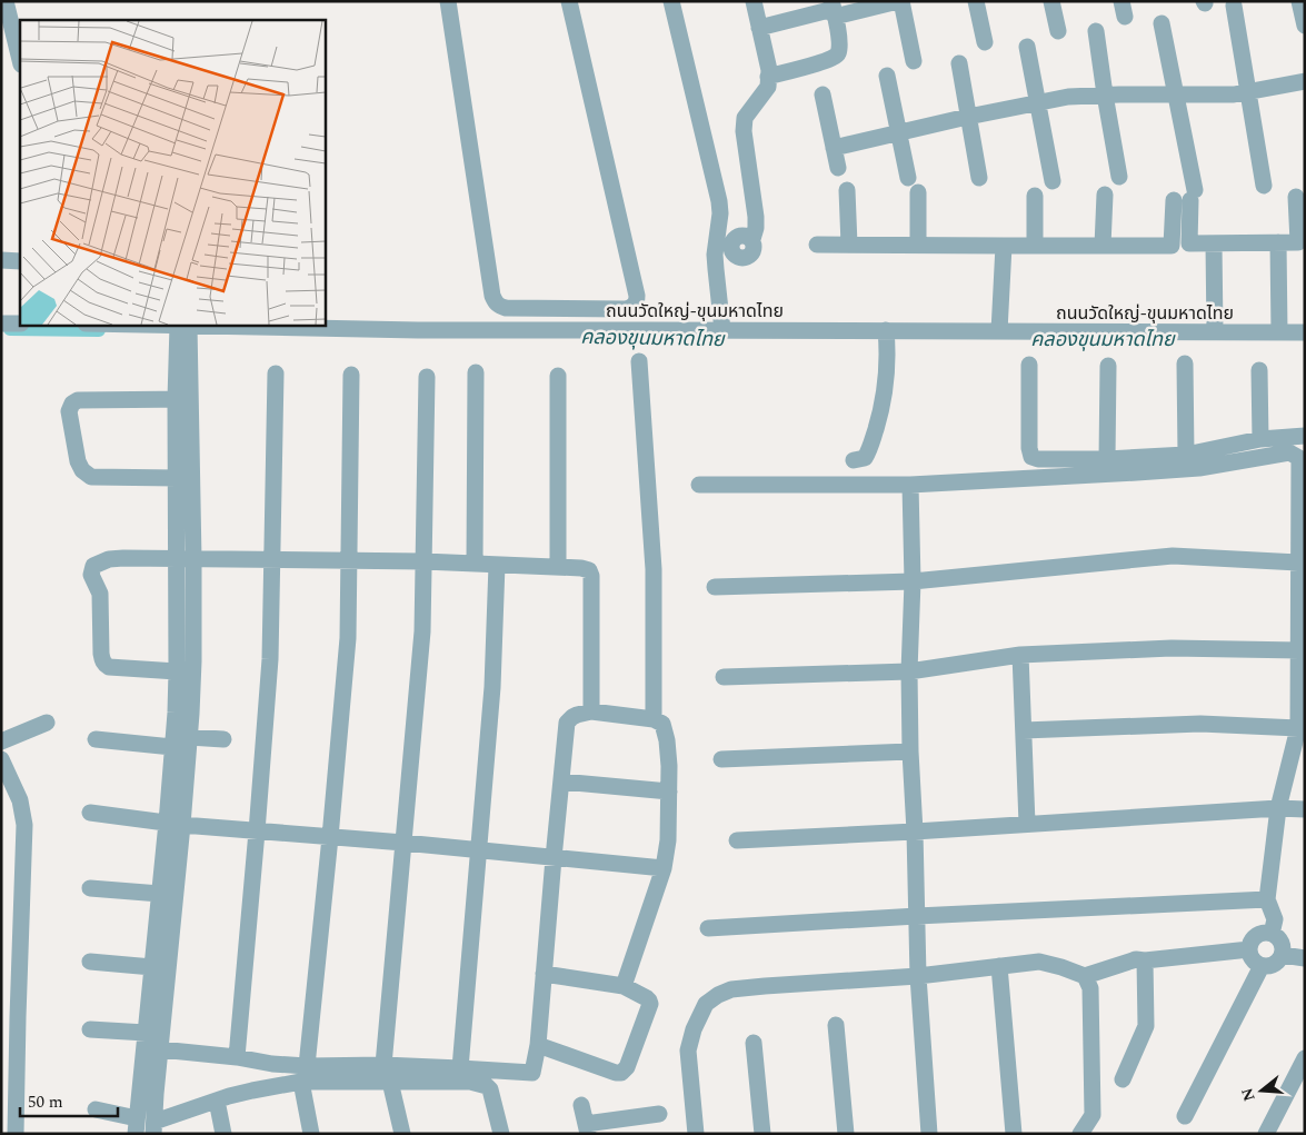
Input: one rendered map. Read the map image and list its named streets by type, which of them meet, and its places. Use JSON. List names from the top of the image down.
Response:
{
  "streets": {
    "street": ["ถนนวัดใหญ่-ขุนมหาดไทย"]
  },
  "water": ["คลองขุนมหาดไทย"],
  "scale_bar": "50 m",
  "north": "left"
}
